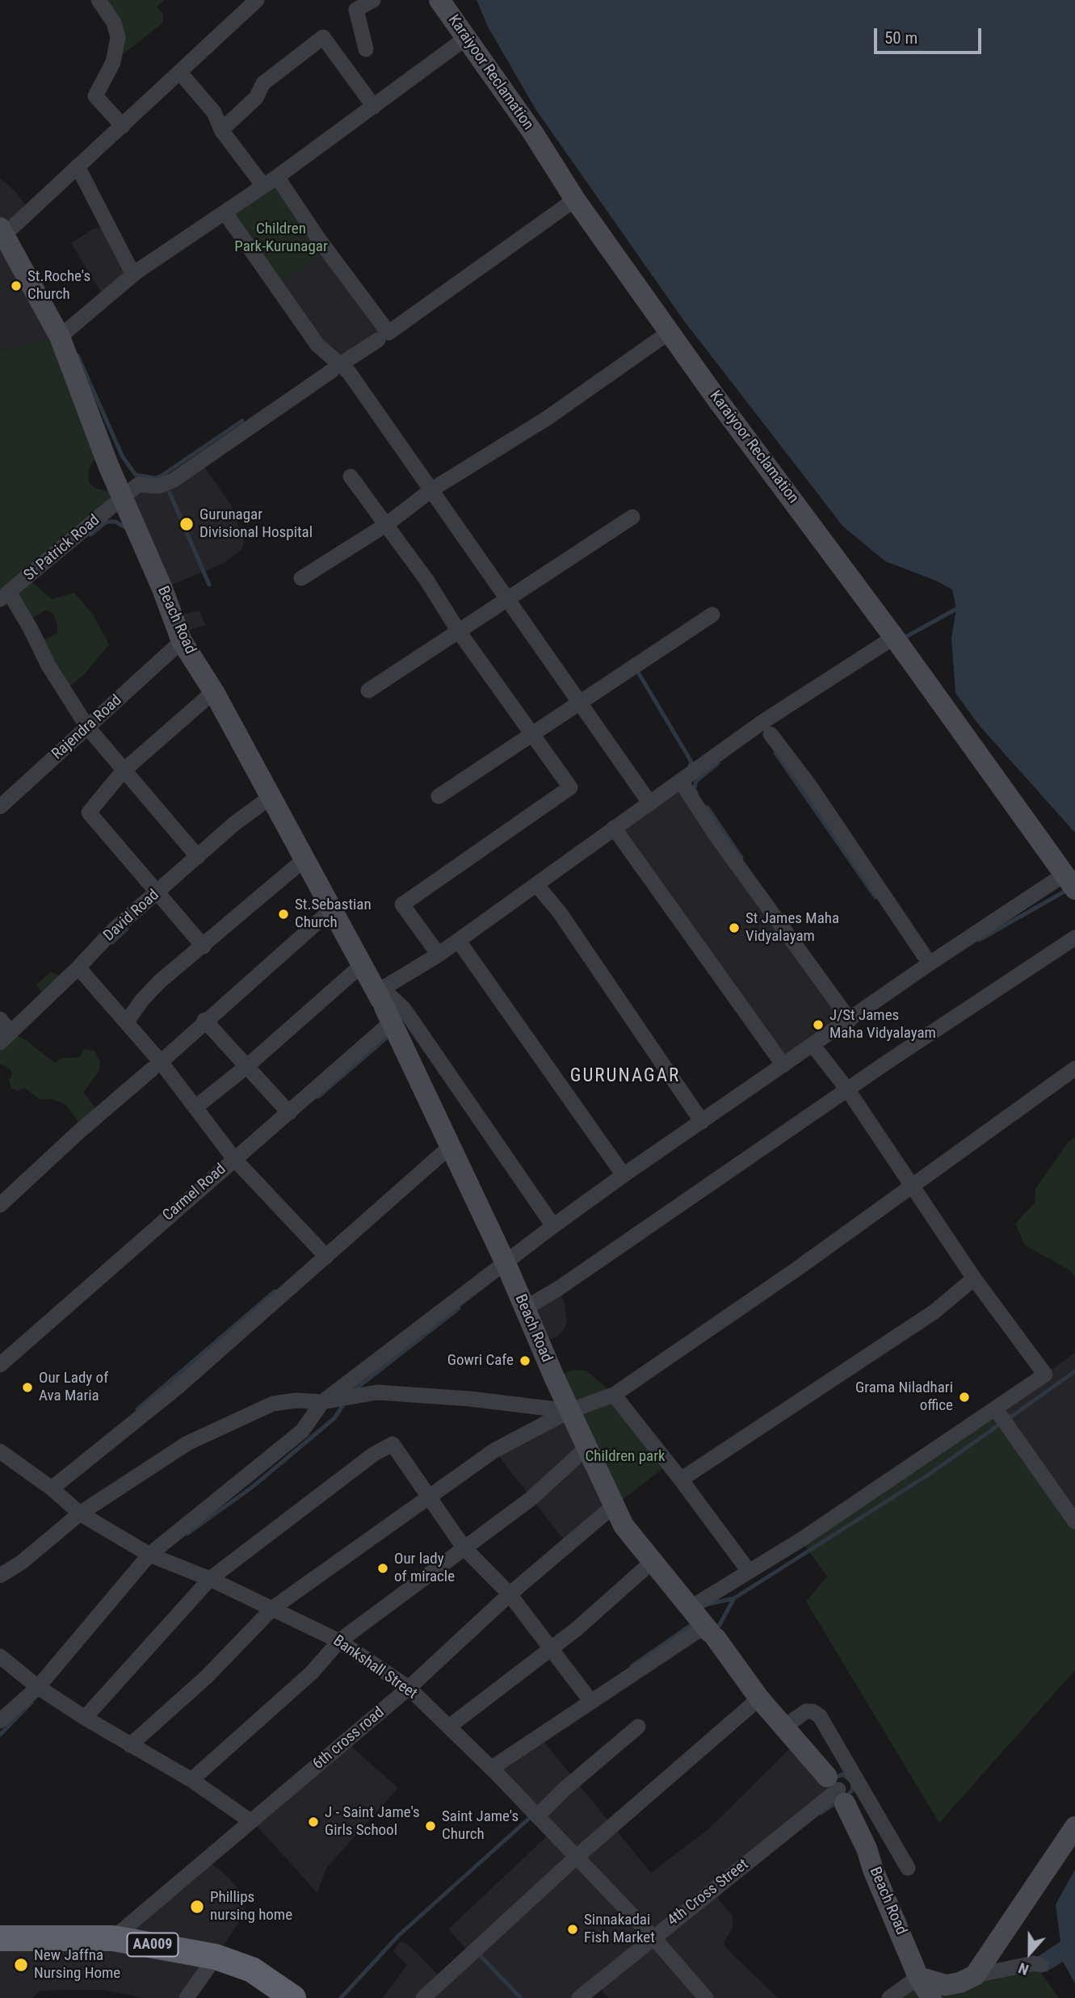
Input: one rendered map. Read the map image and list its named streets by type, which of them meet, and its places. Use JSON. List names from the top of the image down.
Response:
{
  "streets": {
    "highway": ["AA009"],
    "main road": ["Karaiyoor Reclamation", "Beach Road"],
    "street": [
      "St Patrick Road",
      "Rajendra Road",
      "David Road",
      "Carmel Road",
      "Bankshall Street",
      "6th cross road",
      "4th Cross Street"
    ]
  },
  "crossings": [
    ["Karaiyoor Reclamation", "Carmel Road"],
    ["St Patrick Road", "Beach Road"],
    ["Beach Road", "David Road"],
    ["Beach Road", "Carmel Road"],
    ["Beach Road", "4th Cross Street"],
    ["Bankshall Street", "6th cross road"],
    ["Bankshall Street", "4th Cross Street"],
    ["6th cross road", "AA009"]
  ],
  "districts": ["GURUNAGAR"],
  "parks": ["Children Park-Kurunagar", "Children park"],
  "places": [
    "St.Roche's Church",
    "Gurunagar Divisional Hospital",
    "St.Sebastian Church",
    "St James Maha Vidyalayam",
    "J/St James Maha Vidyalayam",
    "Gowri Cafe",
    "Our Lady of Ava Maria",
    "Grama Niladhari office",
    "Our lady of miracle",
    "J - Saint Jame's Girls School",
    "Saint Jame's Church",
    "Phillips nursing home",
    "Sinnakadai Fish Market",
    "New Jaffna Nursing Home"
  ],
  "scale_bar": "50 m",
  "north": "bottom"
}
